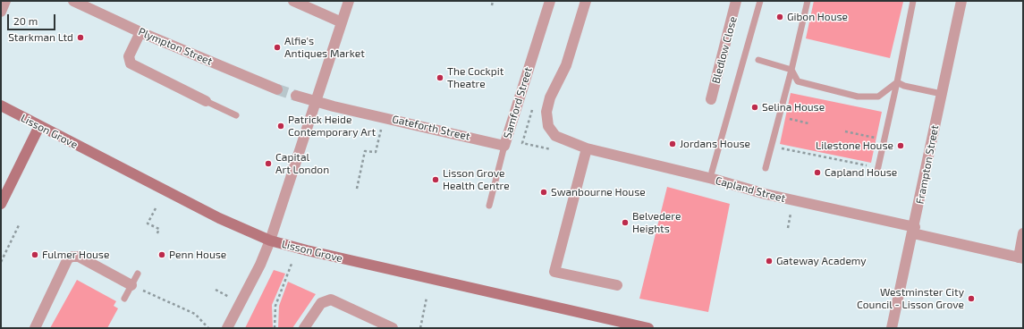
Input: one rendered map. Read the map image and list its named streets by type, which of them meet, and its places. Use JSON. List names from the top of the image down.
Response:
{
  "streets": {
    "main road": ["Lisson Grove"],
    "street": [
      "Plympton Street",
      "Bledlow Close",
      "Samford Street",
      "Gateforth Street",
      "Frampton Street",
      "Capland Street"
    ]
  },
  "crossings": [
    ["Samford Street", "Gateforth Street"],
    ["Frampton Street", "Capland Street"]
  ],
  "places": [
    "Gibon House",
    "Starkman Ltd",
    "Alfie's Antiques Market",
    "The Cockpit Theatre",
    "Selina House",
    "Patrick Heide Contemporary Art",
    "Jordans House",
    "Lilestone House",
    "Capital Art London",
    "Capland House",
    "Lisson Grove Health Centre",
    "Swanbourne House",
    "Belvedere Heights",
    "Fulmer House",
    "Penn House",
    "Gateway Academy",
    "Westminster City Council - Lisson Grove"
  ],
  "scale_bar": "20 m"
}
